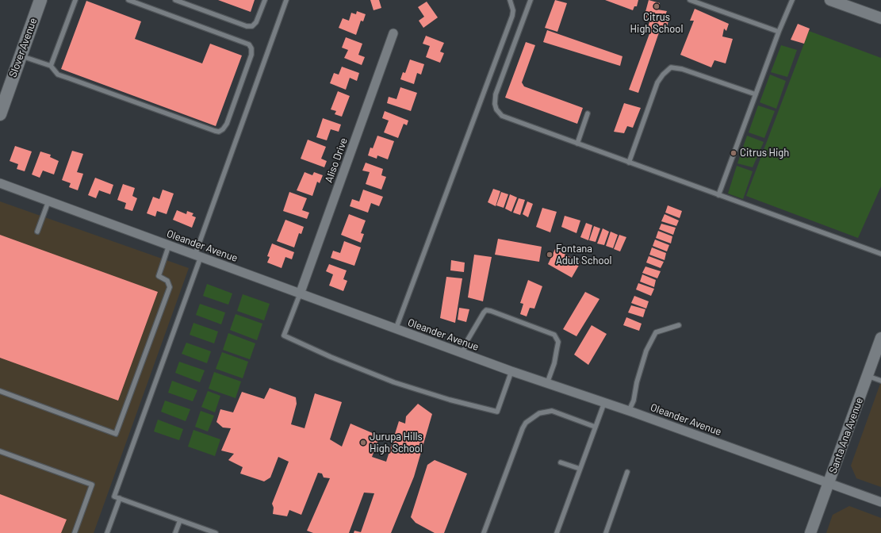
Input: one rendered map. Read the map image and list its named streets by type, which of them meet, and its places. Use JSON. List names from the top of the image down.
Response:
{
  "streets": {
    "main road": ["Slover Avenue"],
    "street": ["Aliso Drive", "Oleander Avenue", "Santa Ana Avenue"]
  },
  "crossings": [
    ["Aliso Drive", "Oleander Avenue"],
    ["Oleander Avenue", "Santa Ana Avenue"]
  ],
  "places": [
    "Citrus High School",
    "Citrus High",
    "Fontana Adult School",
    "Jurupa Hills High School"
  ]
}
